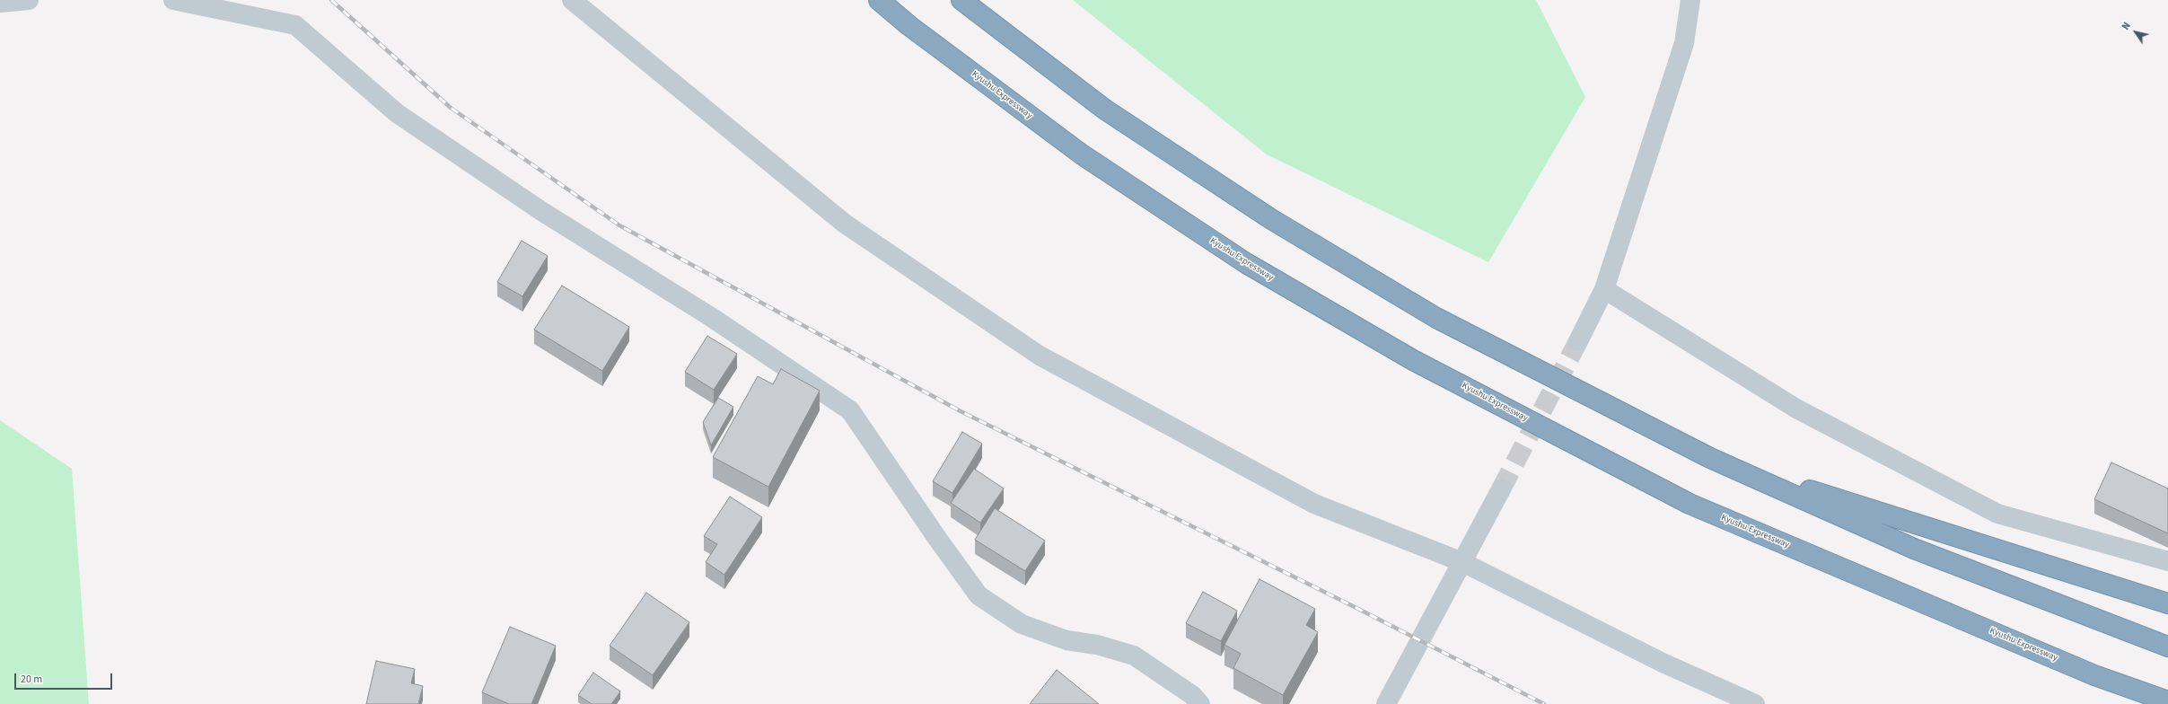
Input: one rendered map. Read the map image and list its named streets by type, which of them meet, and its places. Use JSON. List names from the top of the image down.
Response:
{
  "streets": {
    "highway": ["Kyushu Expressway"]
  },
  "scale_bar": "20 m",
  "north": "top left"
}
